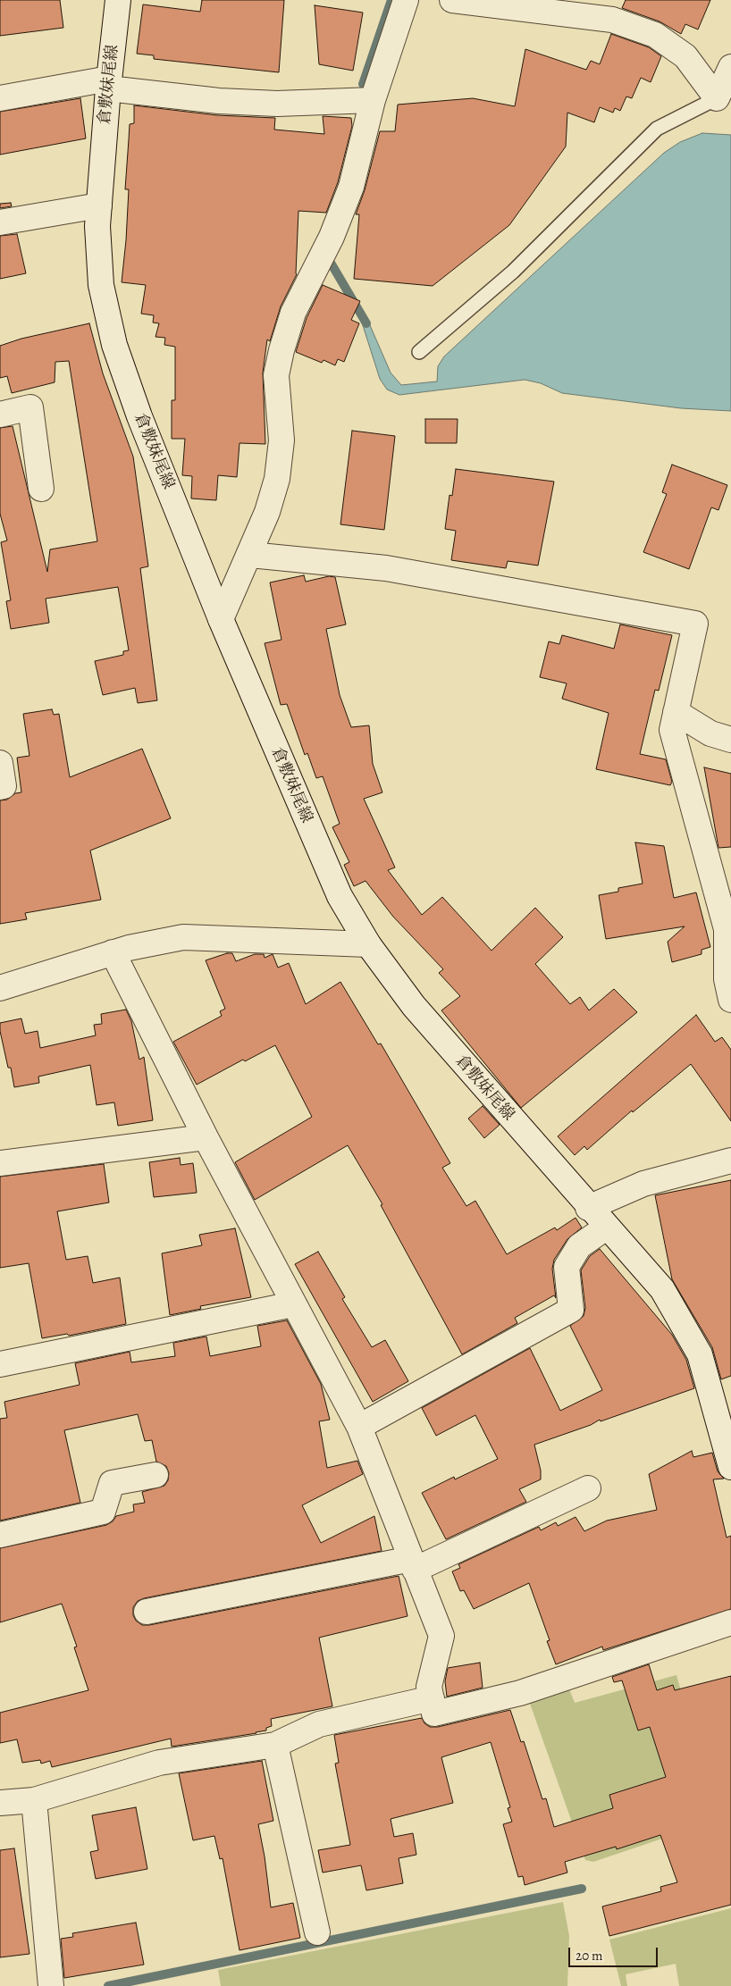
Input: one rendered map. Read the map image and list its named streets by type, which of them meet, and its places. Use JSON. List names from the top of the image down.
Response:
{
  "streets": {
    "street": ["倉敷妹尾線"]
  },
  "scale_bar": "20 m"
}
